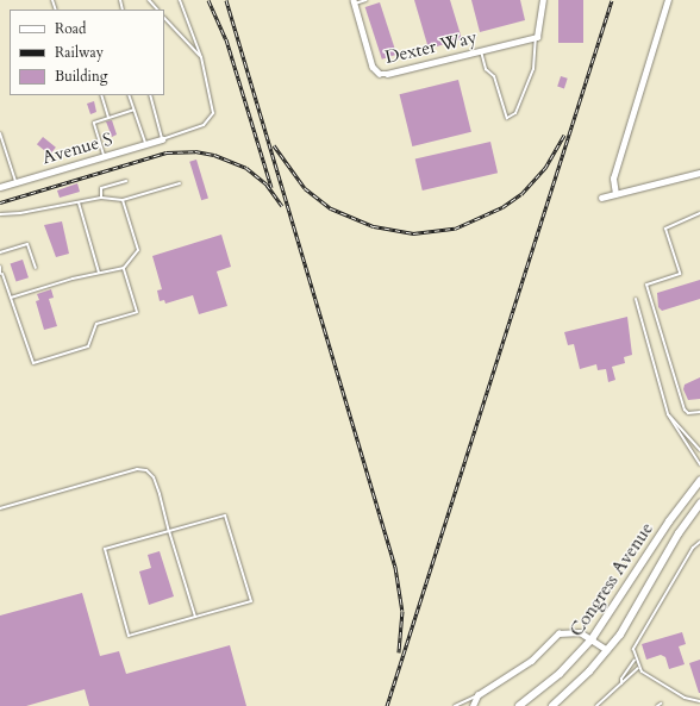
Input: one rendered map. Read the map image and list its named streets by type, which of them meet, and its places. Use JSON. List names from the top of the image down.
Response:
{
  "streets": {
    "street": ["Dexter Way", "Avenue S", "Congress Avenue"]
  },
  "legend": ["Road", "Railway", "Building"]
}
